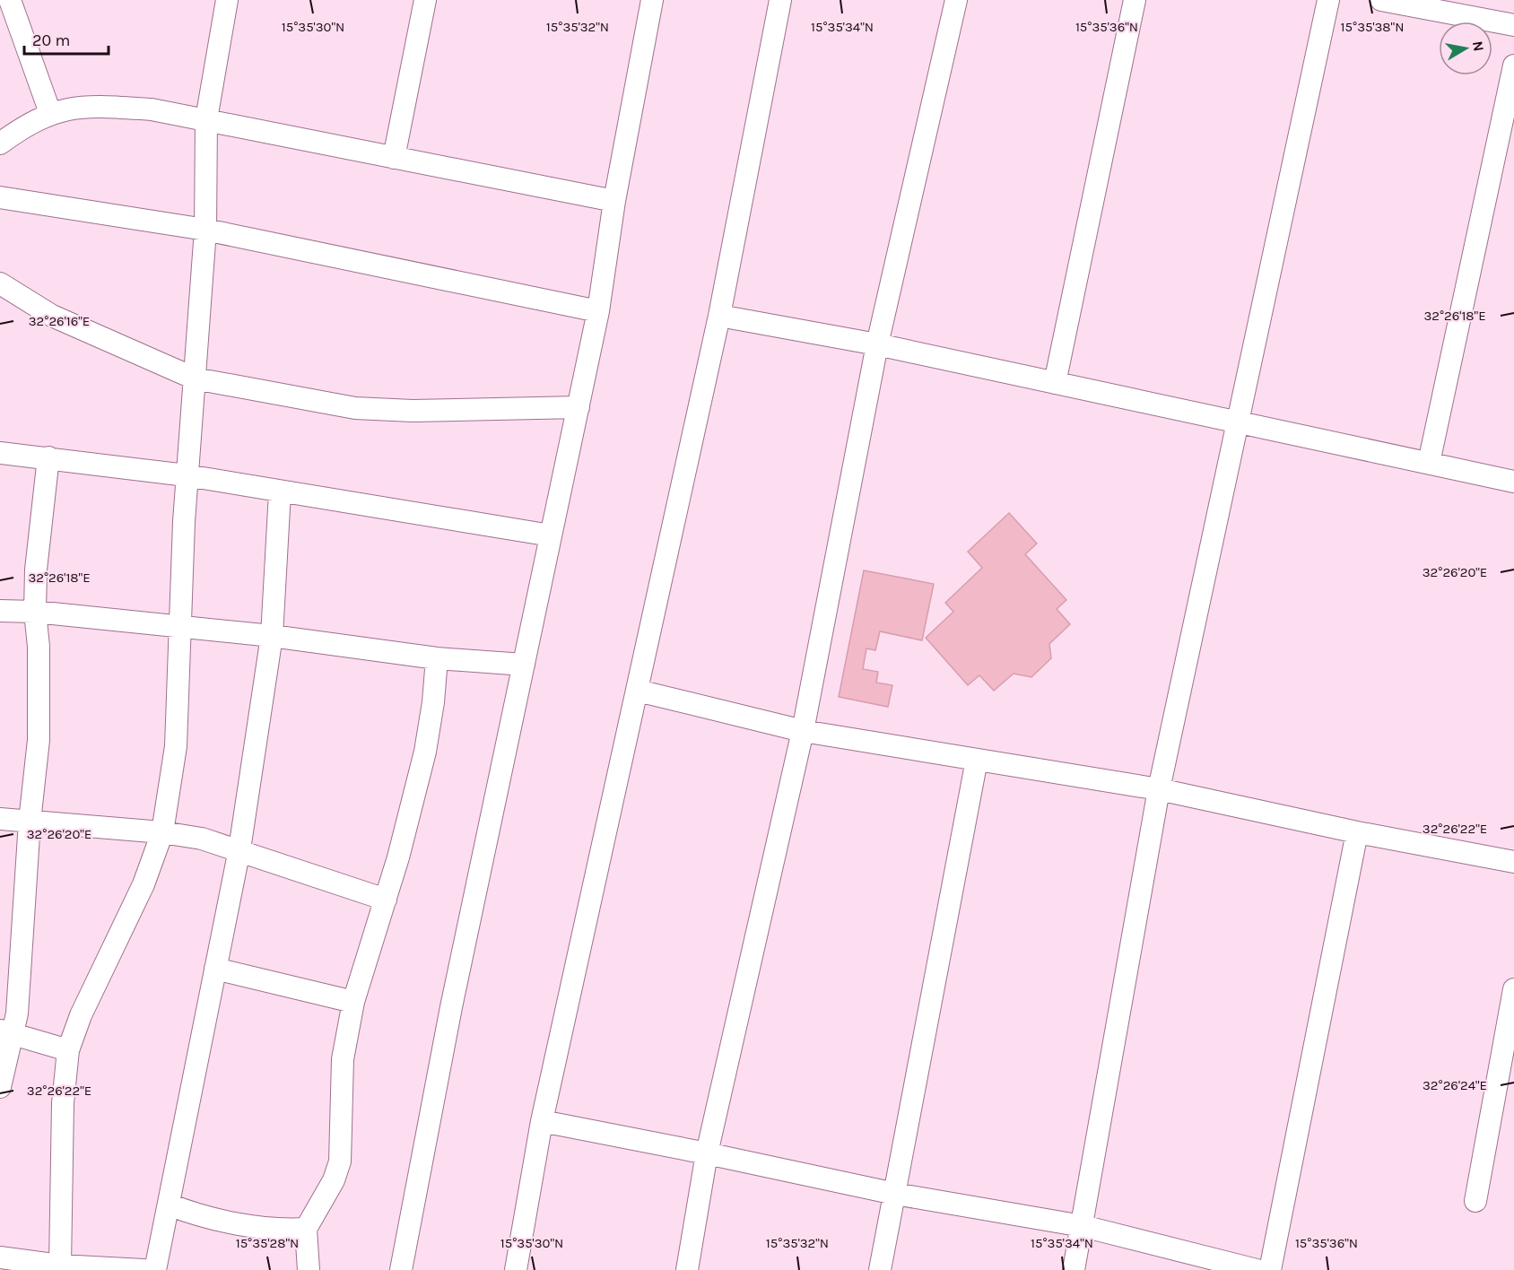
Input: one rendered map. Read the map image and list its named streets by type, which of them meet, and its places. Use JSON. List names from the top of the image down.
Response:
{
  "scale_bar": "20 m",
  "north": "right",
  "coordinates": [
    "15°35'30\"N",
    "15°35'32\"N",
    "15°35'34\"N",
    "15°35'36\"N",
    "15°35'38\"N",
    "32°26'18\"E",
    "32°26'16\"E",
    "32°26'20\"E",
    "32°26'22\"E",
    "32°26'24\"E",
    "15°35'28\"N"
  ]
}
